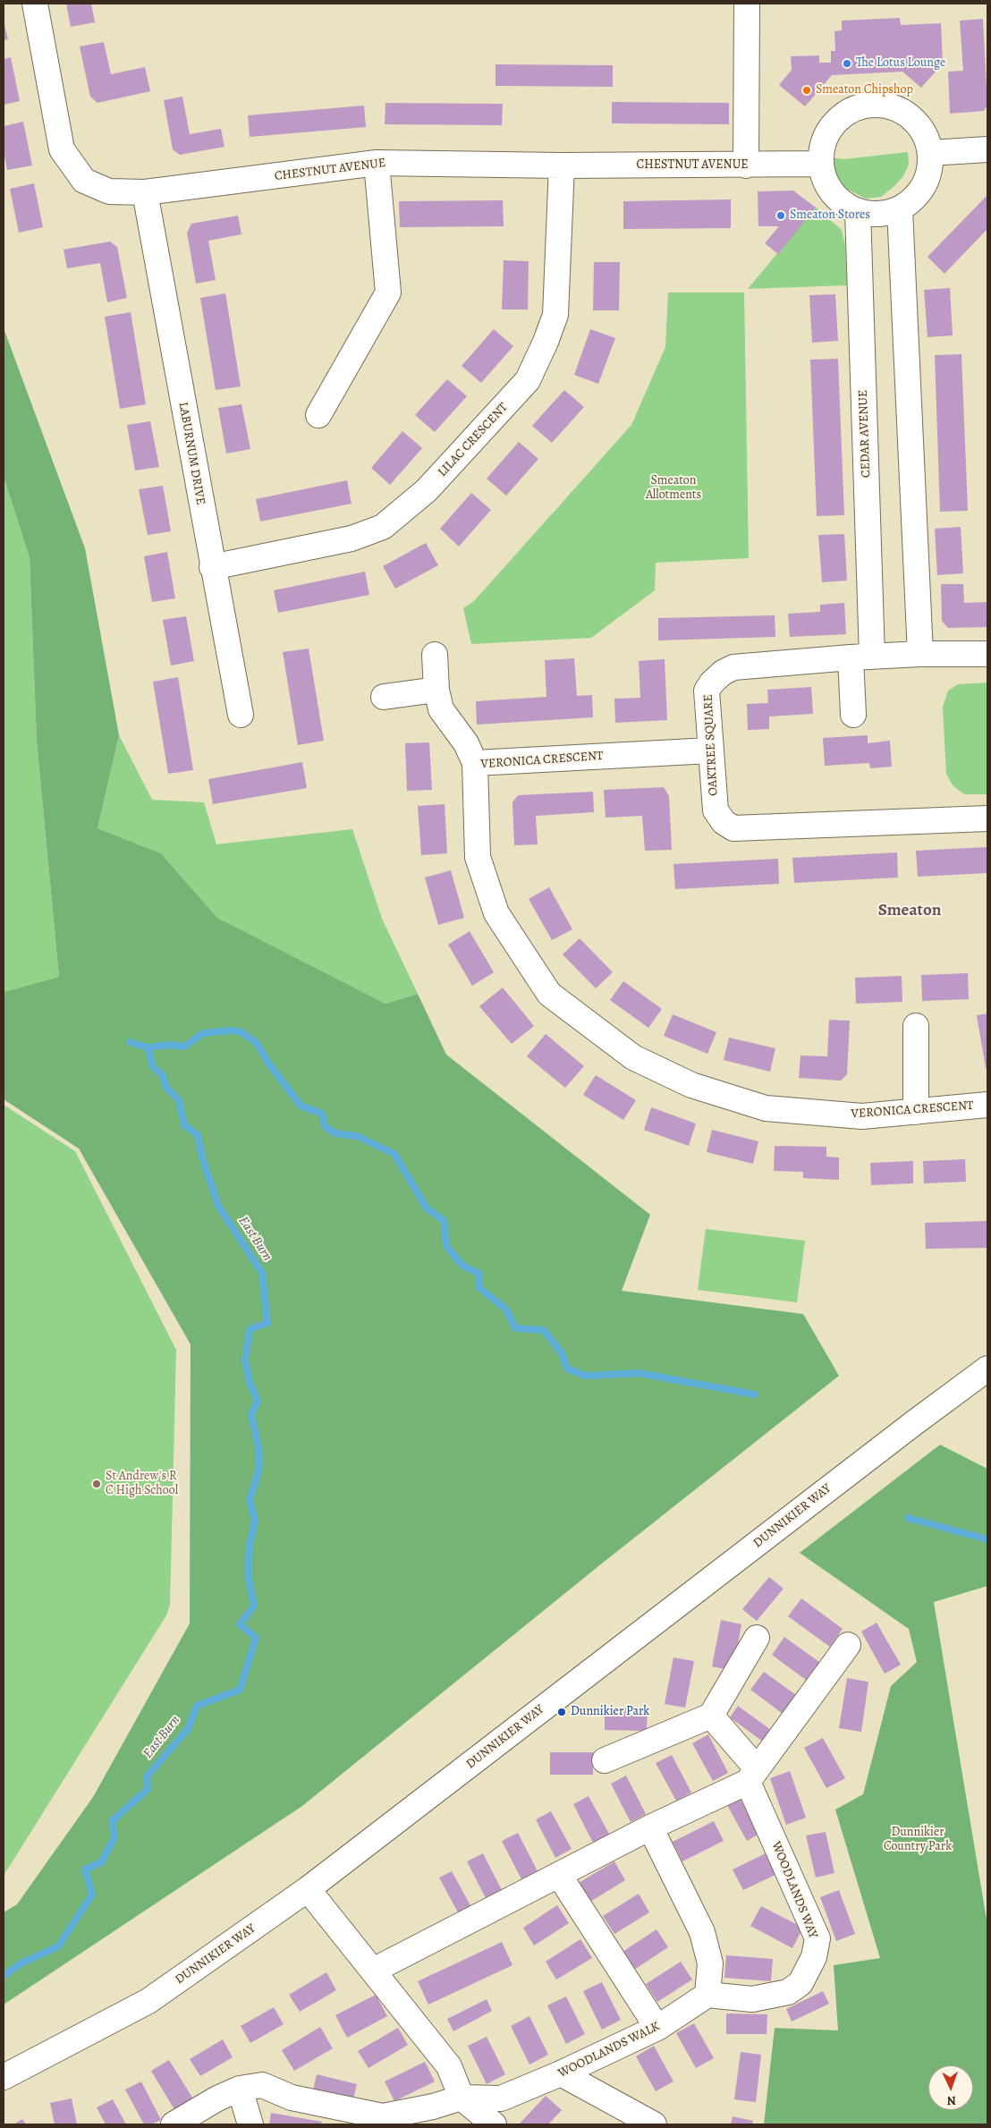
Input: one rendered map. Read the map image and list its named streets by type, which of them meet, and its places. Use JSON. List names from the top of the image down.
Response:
{
  "streets": {
    "street": [
      "CHESTNUT AVENUE",
      "CEDAR AVENUE",
      "LILAC CRESCENT",
      "LABURNUM DRIVE",
      "OAKTREE SQUARE",
      "VERONICA CRESCENT",
      "DUNNIKIER WAY",
      "WOODLANDS WAY",
      "WOODLANDS WALK"
    ]
  },
  "crossings": [
    ["CHESTNUT AVENUE", "CEDAR AVENUE"],
    ["CHESTNUT AVENUE", "LILAC CRESCENT"],
    ["CHESTNUT AVENUE", "LABURNUM DRIVE"],
    ["CEDAR AVENUE", "OAKTREE SQUARE"],
    ["LILAC CRESCENT", "LABURNUM DRIVE"],
    ["OAKTREE SQUARE", "VERONICA CRESCENT"],
    ["WOODLANDS WAY", "WOODLANDS WALK"]
  ],
  "districts": ["Smeaton"],
  "water": ["East Burn"],
  "parks": ["Smeaton Allotments", "Dunnikier Country Park"],
  "places": [
    "The Lotus Lounge",
    "Smeaton Chipshop",
    "Smeaton Stores",
    "St Andrew's R C High School",
    "Dunnikier Park"
  ],
  "north": "bottom"
}
